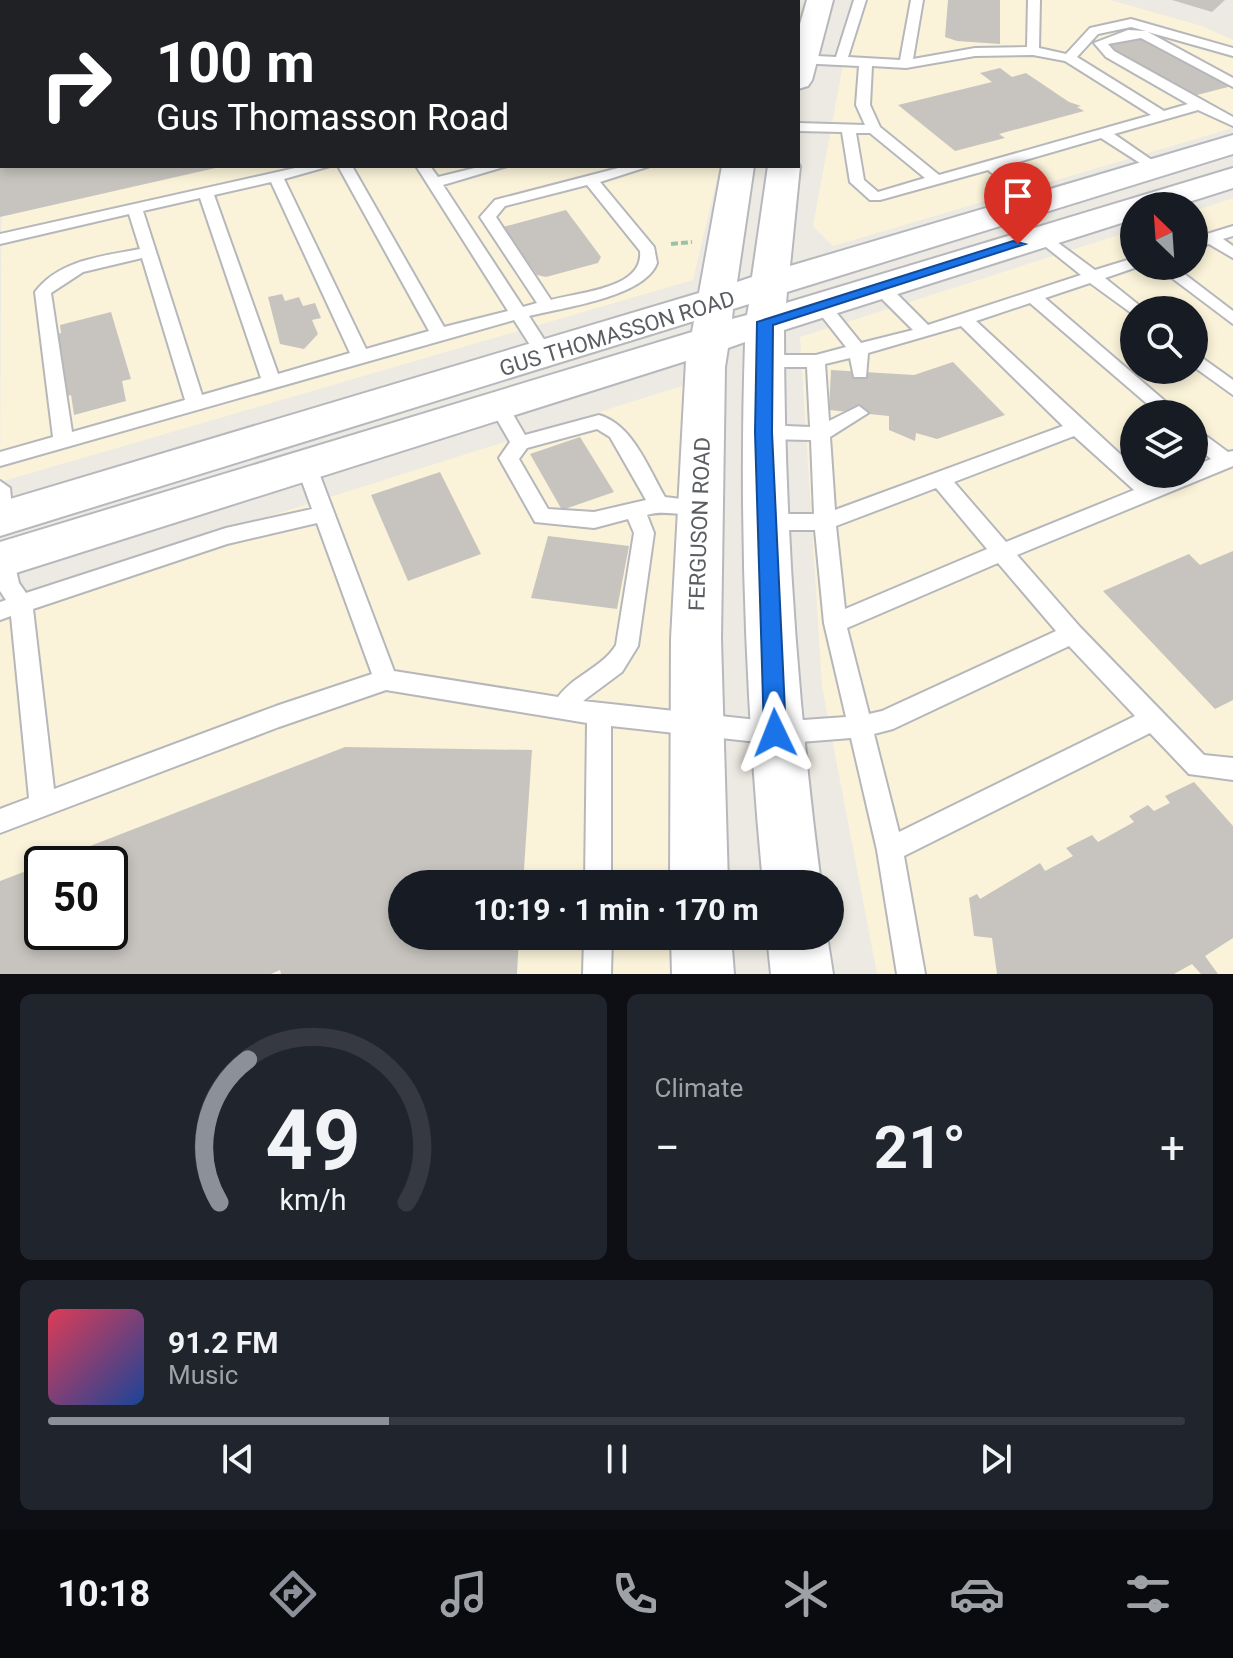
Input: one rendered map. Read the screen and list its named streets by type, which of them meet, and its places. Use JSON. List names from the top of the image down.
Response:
{
  "streets": {
    "main road": ["GUS THOMASSON ROAD", "FERGUSON ROAD"]
  },
  "crossings": [
    ["GUS THOMASSON ROAD", "FERGUSON ROAD"]
  ],
  "north": "top left",
  "page": {
    "turn": ["100 m", "Gus Thomasson Road"],
    "limit": "50",
    "trip": "10:19 · 1 min · 170 m",
    "tile": "Climate",
    "heat": ["−", "21°", "+"],
    "song": ["91.2 FM", "Music"],
    "tabs": "10:18",
    "gauge": ["49", "km/h"]
  }
}
